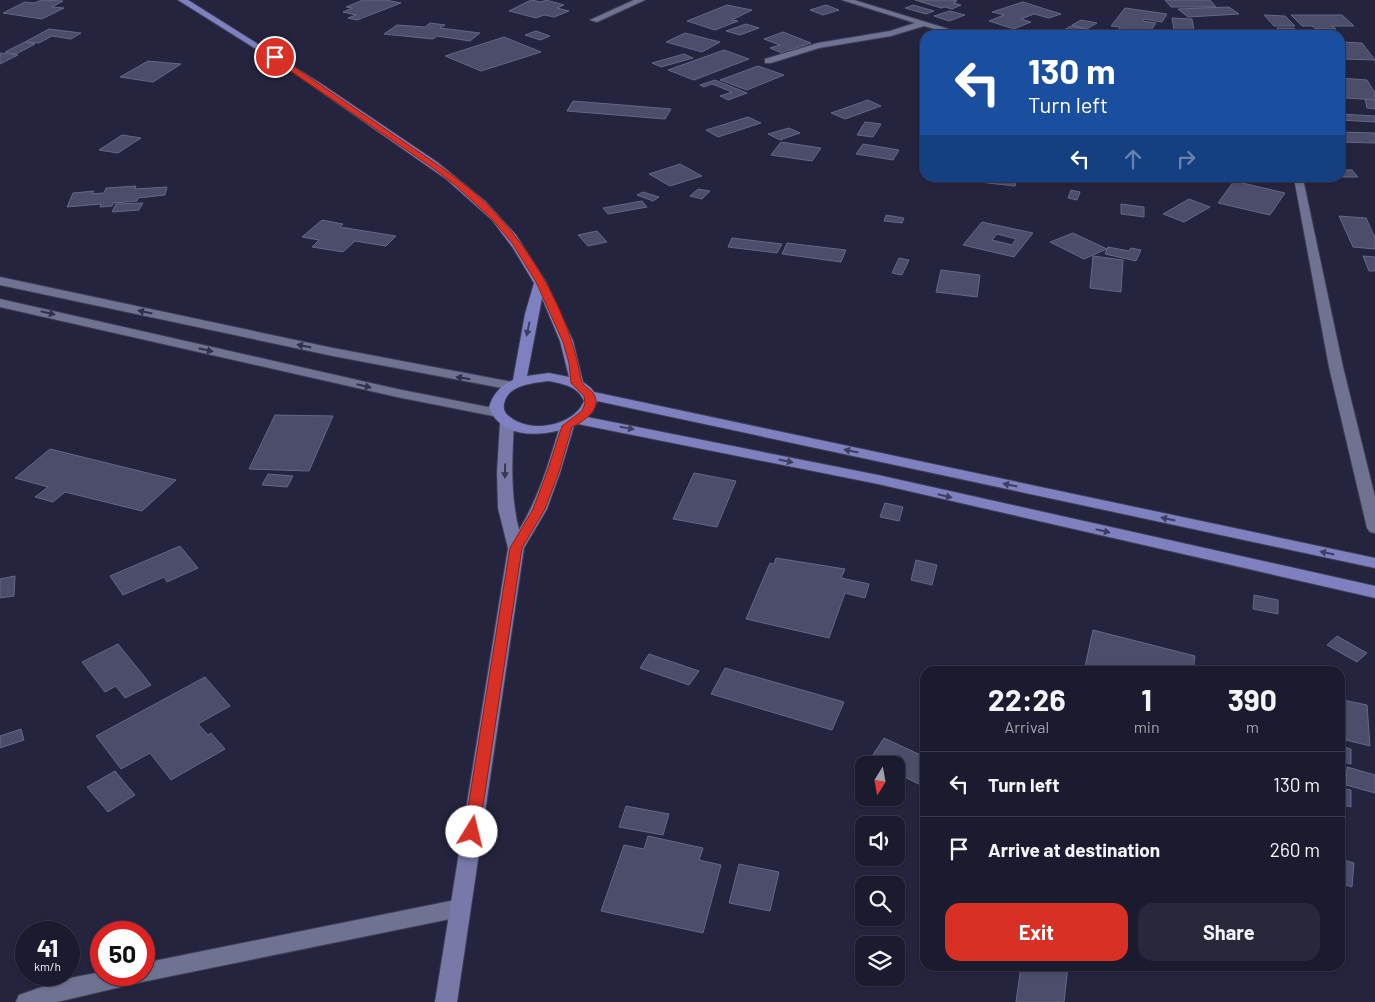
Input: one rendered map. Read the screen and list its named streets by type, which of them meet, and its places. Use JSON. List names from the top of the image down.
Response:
{
  "north": "bottom",
  "page": {
    "turn": ["130 m", "Turn left"],
    "eta": [
      "22:26",
      "Arrival",
      "1",
      "min",
      "390",
      "m"
    ],
    "list": [
      {
        "name": "Turn left",
        "value": "130 m"
      },
      {
        "name": "Arrive at destination",
        "value": "260 m"
      }
    ],
    "buttons": ["Exit", "Share"],
    "speed": "41 km/h",
    "limit": "50"
  }
}
